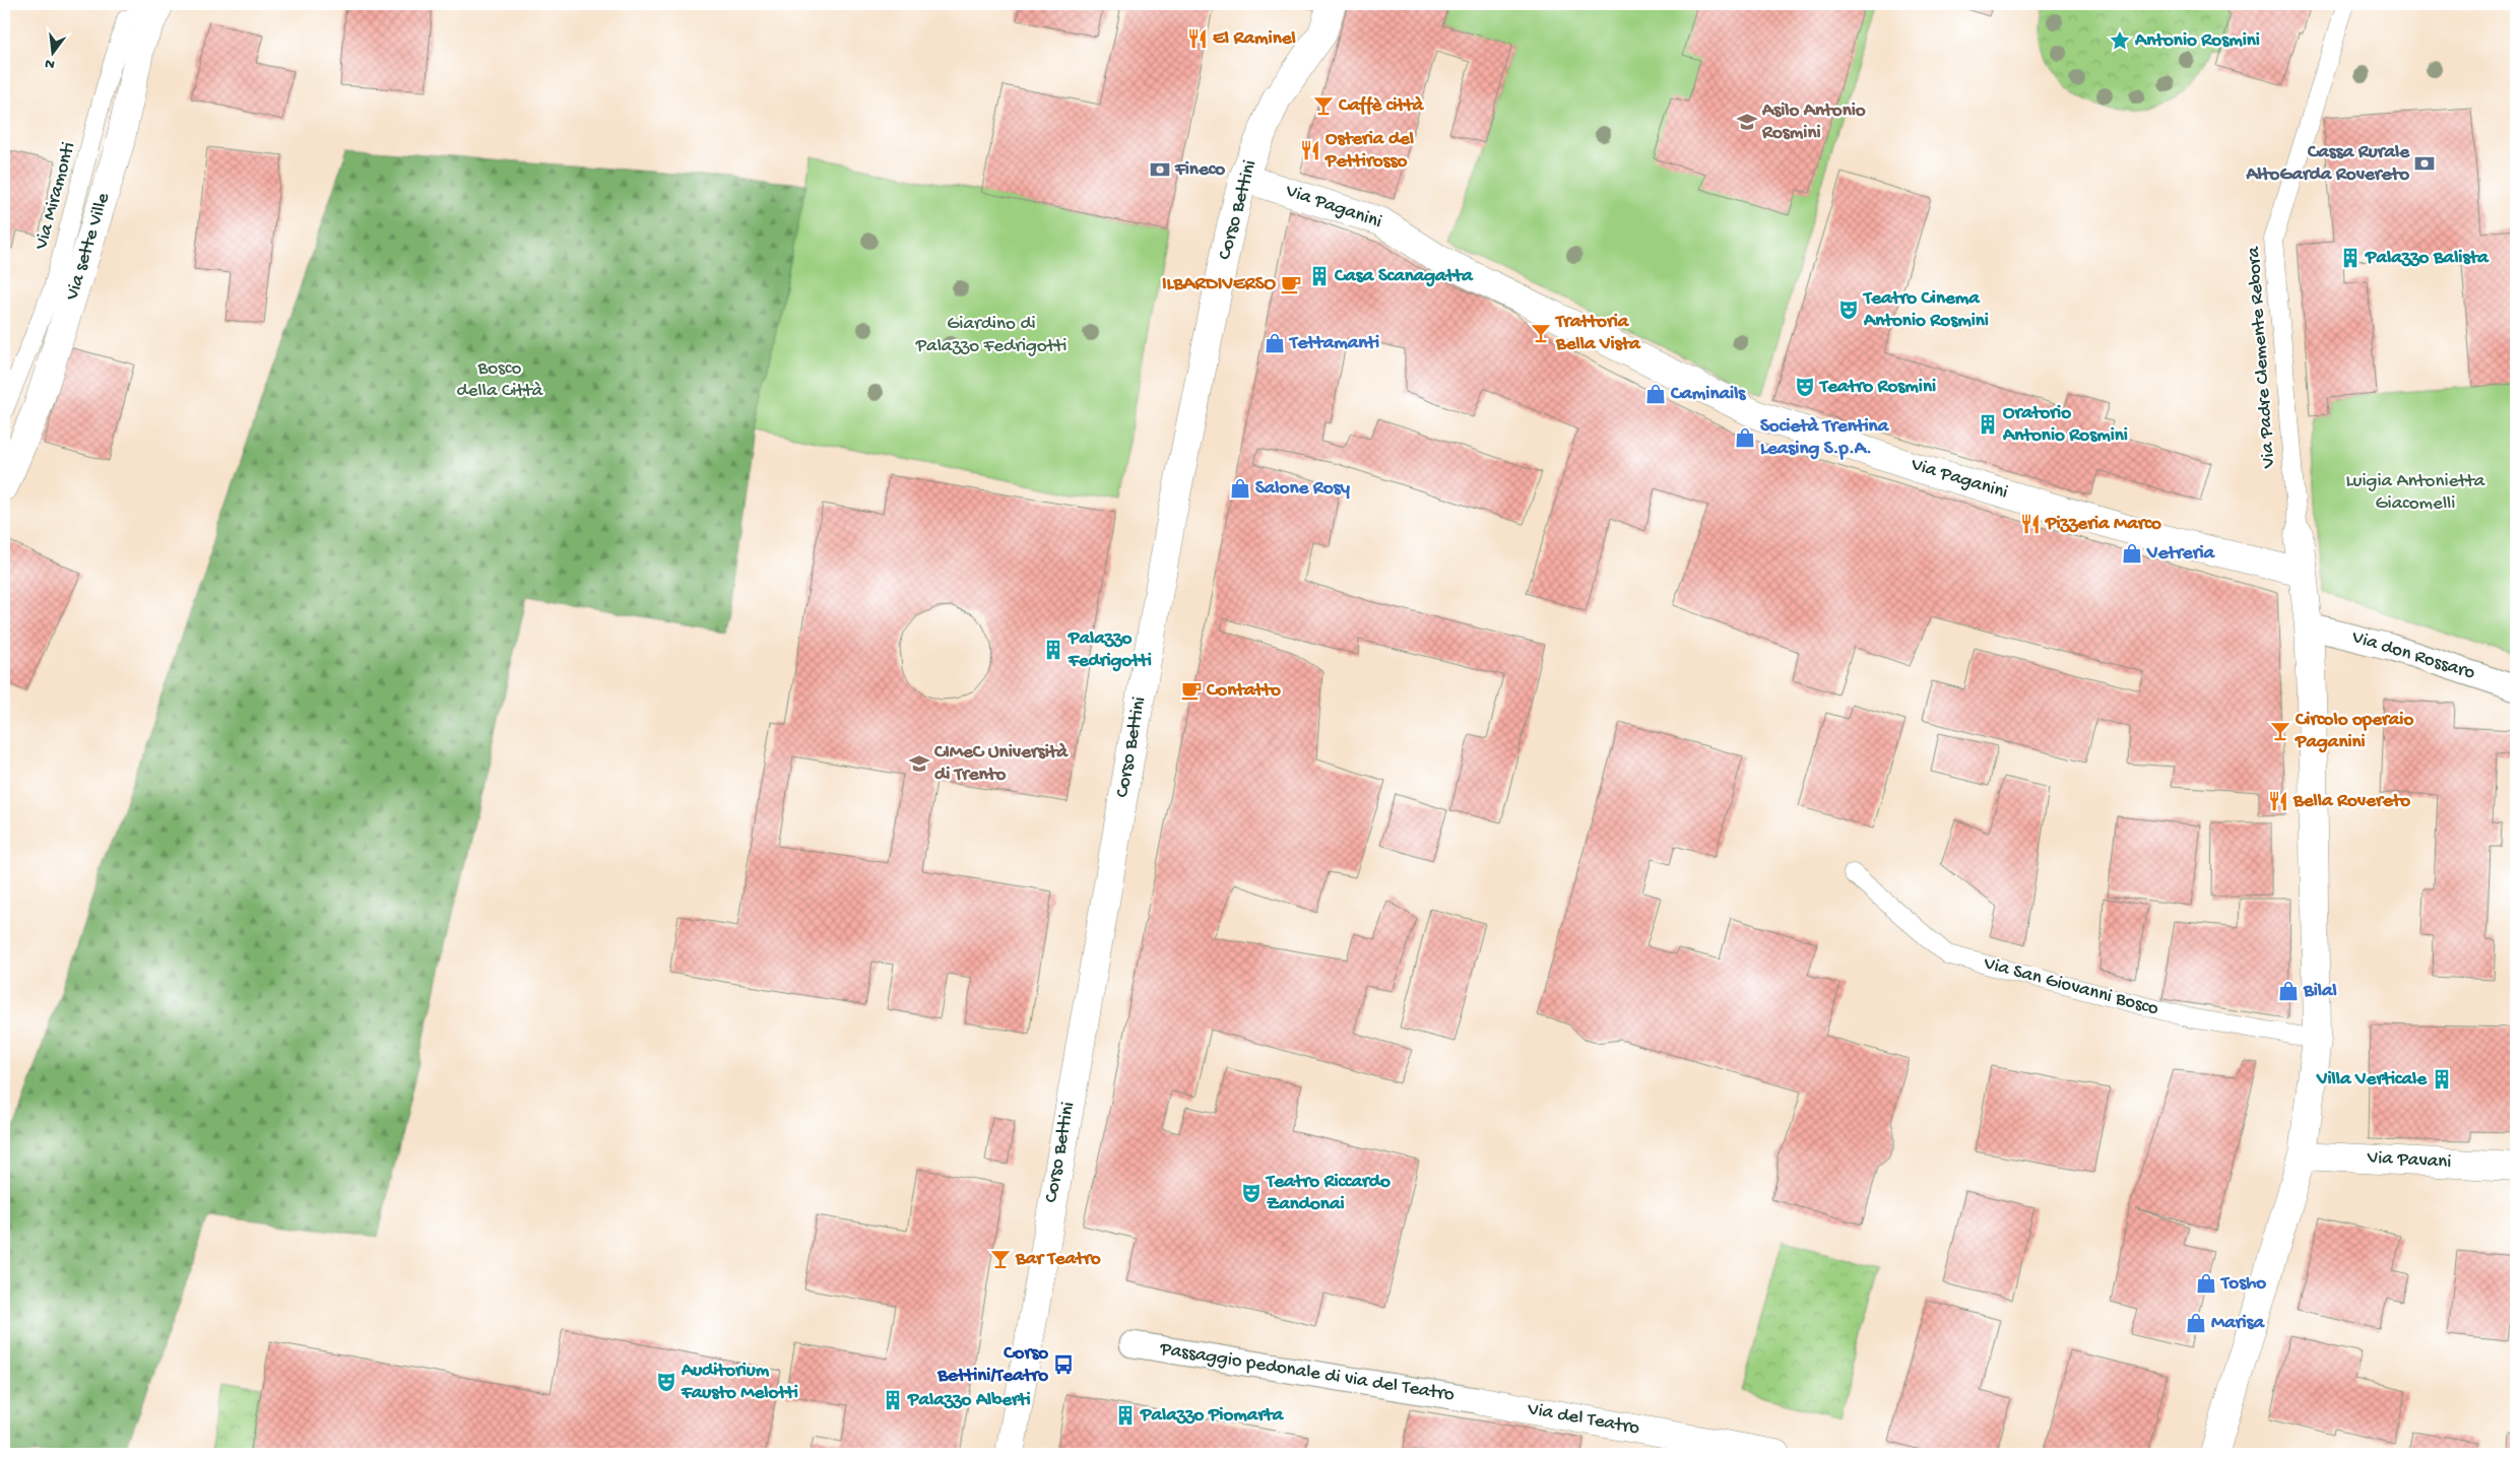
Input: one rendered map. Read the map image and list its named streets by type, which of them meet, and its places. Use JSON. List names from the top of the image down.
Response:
{
  "streets": {
    "street": [
      "Via Paganini",
      "Corso Bettini",
      "Via sette Ville",
      "Via don Rossaro",
      "Via Pavani",
      "Passaggio pedonale di via del Teatro",
      "Via del Teatro"
    ],
    "lane": ["Via Miramonti", "Via Padre Clemente Rebora", "Via San Giovanni Bosco"]
  },
  "crossings": [
    ["Via Miramonti", "Via sette Ville"],
    ["Via Paganini", "Corso Bettini"],
    ["Passaggio pedonale di via del Teatro", "Via del Teatro"]
  ],
  "parks": ["Giardino di Palazzo Fedrigotti", "Bosco della Città", "Luigia Antonietta Giacomelli"],
  "places": {
    "restaurant": [
      "El Raminel",
      "Osteria del Pettirosso",
      "Pizzeria Marco",
      "Bella Rovereto"
    ],
    "place": ["Antonio Rosmini"],
    "bar": [
      "Caffè città",
      "Trattoria Bella Vista",
      "Circolo operaio Paganini",
      "Bar Teatro"
    ],
    "school or university": ["Asilo Antonio Rosmini", "CIMeC Università di Trento"],
    "bank": ["Cassa Rurale AltoGarda Rovereto", "Fineco"],
    "building": [
      "Palazzo Balista",
      "Casa Scanagatta",
      "Oratorio Antonio Rosmini",
      "Palazzo Fedrigotti",
      "Villa Verticale",
      "Palazzo Alberti",
      "Palazzo Piomarta"
    ],
    "cafe": ["ILBARDIVERSO", "Contatto"],
    "theatre": [
      "Teatro Cinema Antonio Rosmini",
      "Teatro Rosmini",
      "Teatro Riccardo Zandonai",
      "Auditorium Fausto Melotti"
    ],
    "shop": [
      "Tettamanti",
      "Caminails",
      "Società Trentina Leasing S.p.A.",
      "Salone Rosy",
      "Vetreria",
      "Bilal",
      "Tosho",
      "Marisa"
    ],
    "bus stop": ["Corso Bettini/Teatro"]
  },
  "north": "bottom"
}
